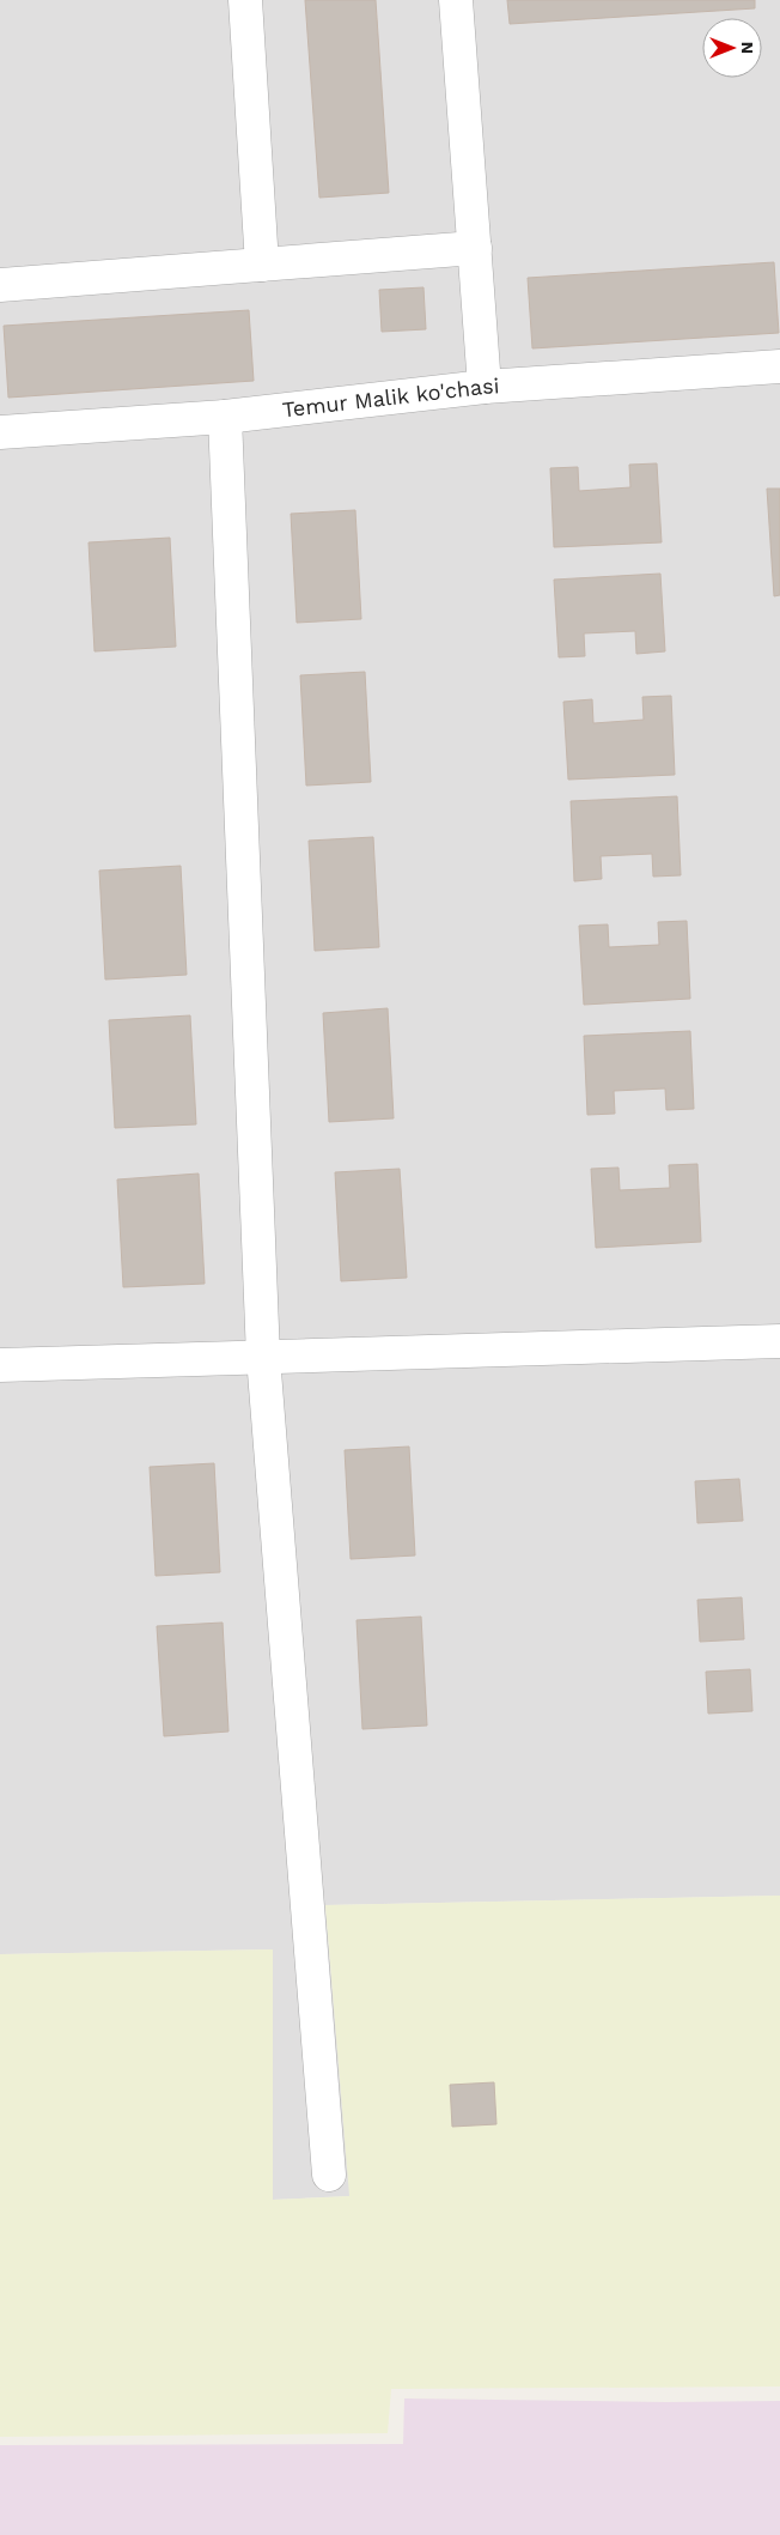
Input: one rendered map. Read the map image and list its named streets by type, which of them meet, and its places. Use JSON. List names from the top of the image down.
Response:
{
  "streets": {
    "street": ["Temur Malik ko'chasi"]
  },
  "north": "right"
}
